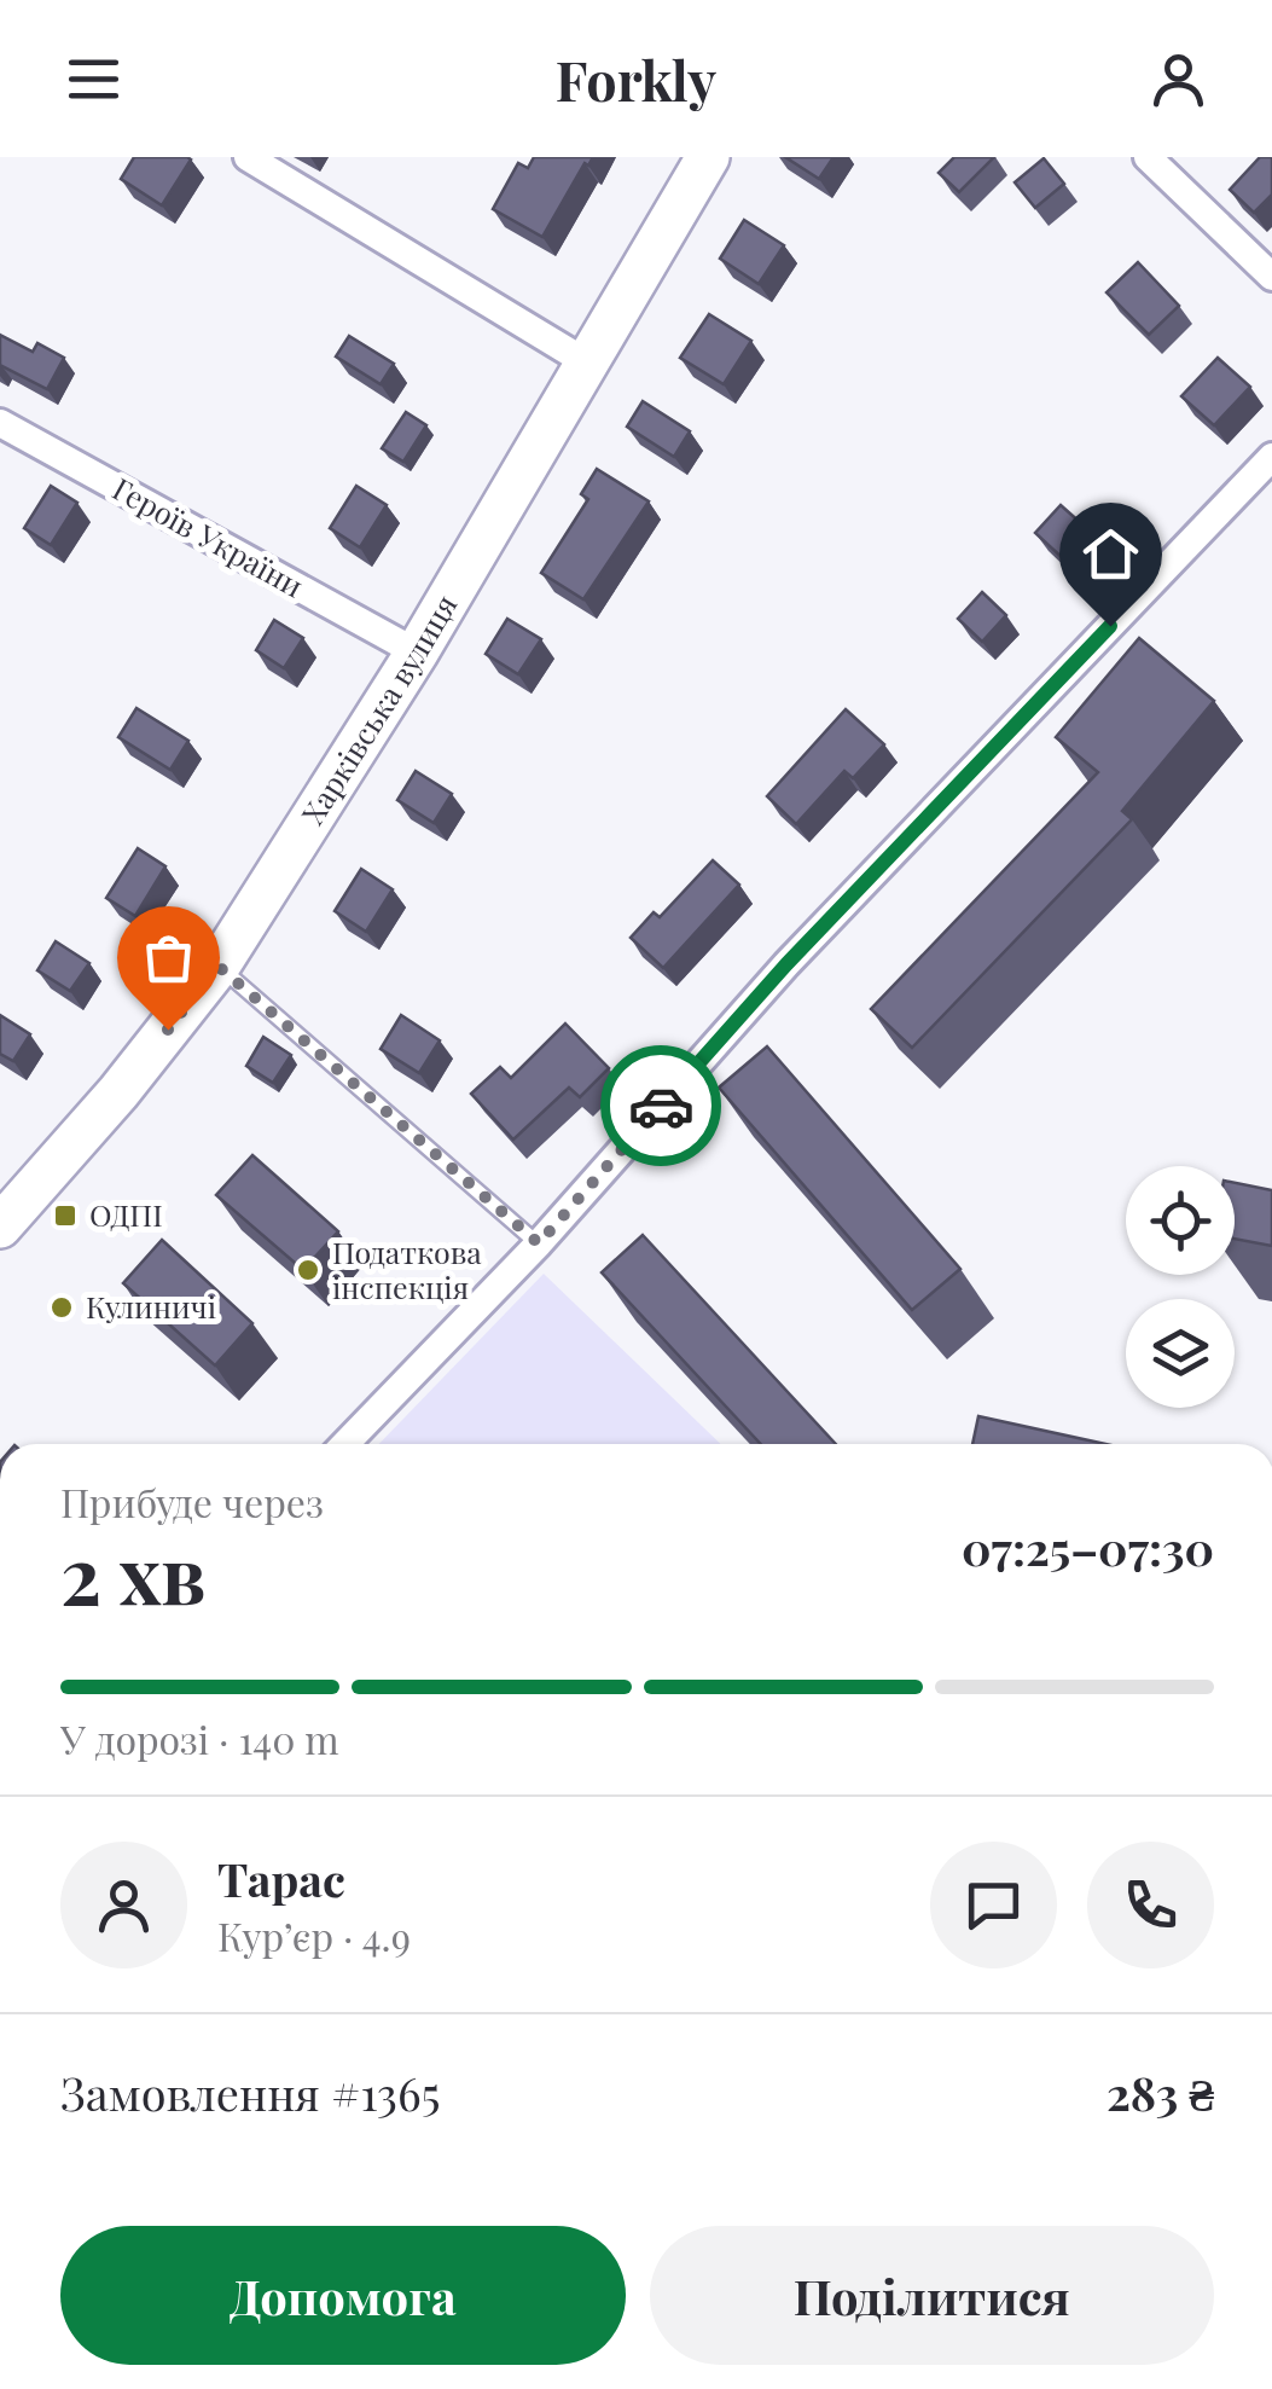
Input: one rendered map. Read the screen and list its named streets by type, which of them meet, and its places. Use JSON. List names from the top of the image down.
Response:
{
  "streets": {
    "main road": ["Харківська вулиця"],
    "street": ["Героїв України"]
  },
  "crossings": [
    ["Героїв України", "Харківська вулиця"]
  ],
  "places": {
    "transit": ["ОДПІ"],
    "other": ["Податкова інспекція", "Кулиничі"]
  },
  "page": {
    "header": "Forkly",
    "heading": ["2 хв", "Прибуде через", "07:25–07:30"],
    "panel": [
      "Тарас",
      "Кур’єр · 4.9",
      "Замовлення #1365",
      "283 ₴"
    ],
    "bar": "У дорозі · 140 m",
    "buttons": ["Допомога", "Поділитися"]
  }
}
